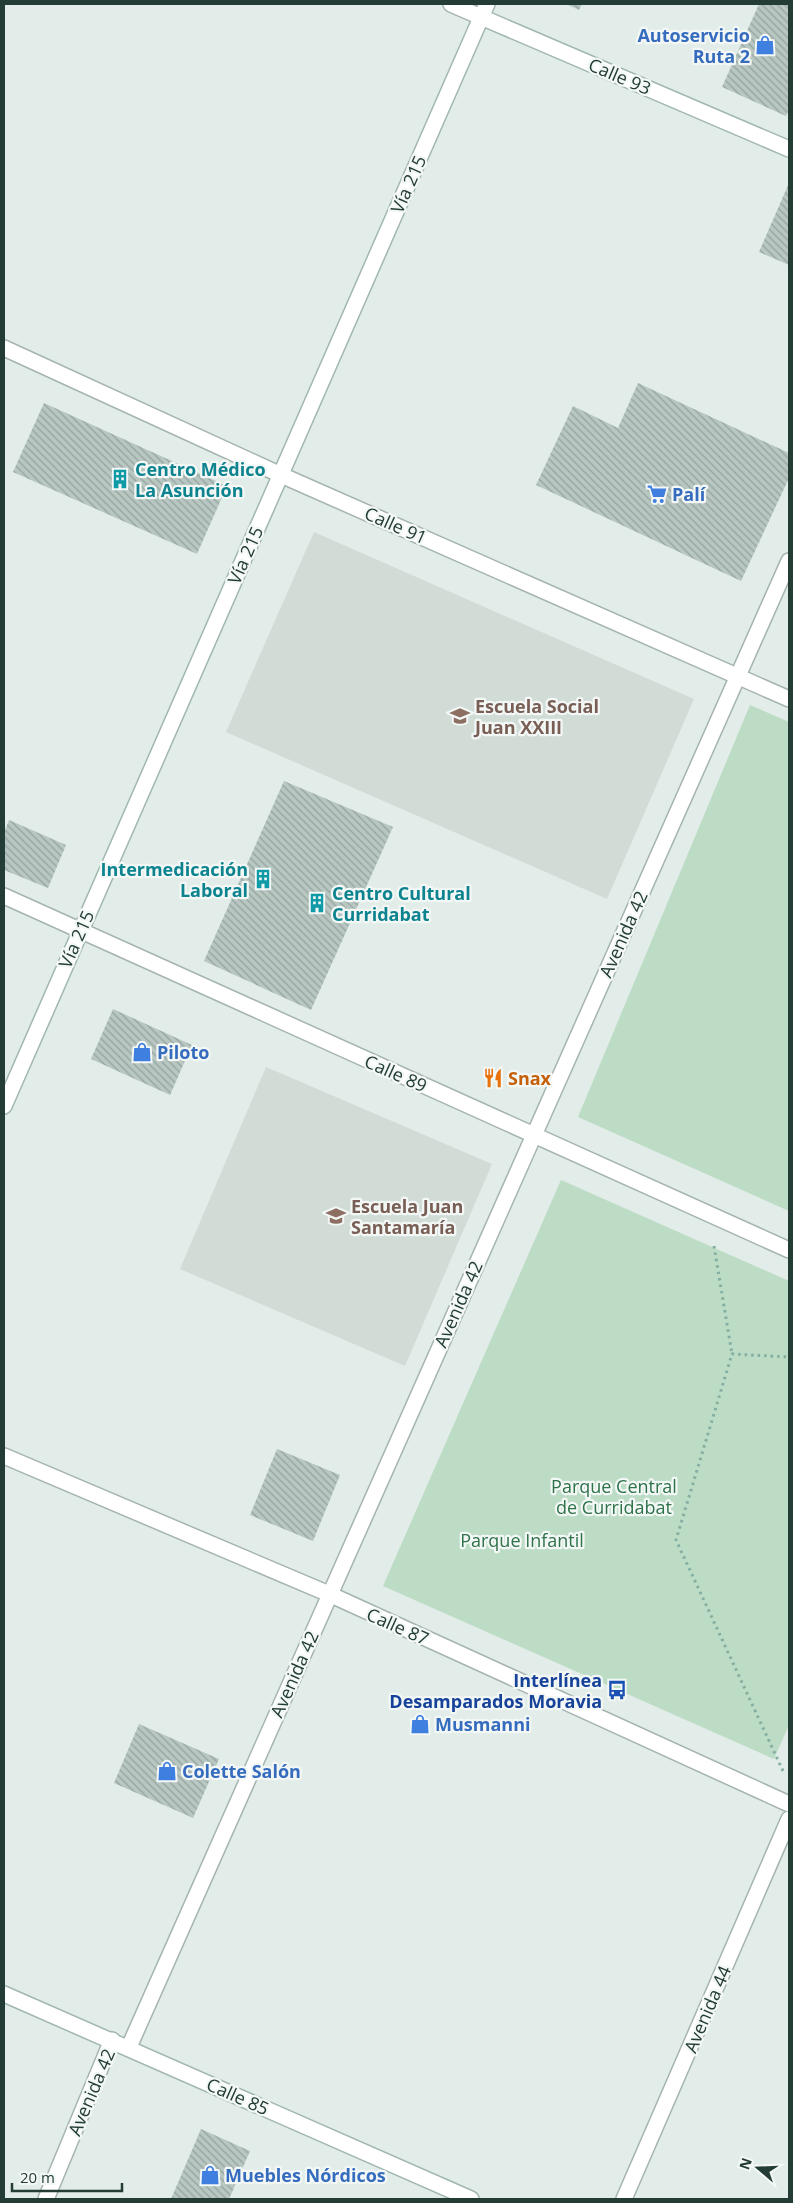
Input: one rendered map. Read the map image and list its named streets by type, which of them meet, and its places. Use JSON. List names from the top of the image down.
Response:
{
  "streets": {
    "street": [
      "Calle 93",
      "Vía 215",
      "Calle 91",
      "Avenida 42",
      "Calle 89",
      "Calle 87",
      "Avenida 44",
      "Calle 85"
    ]
  },
  "crossings": [
    ["Calle 93", "Vía 215"],
    ["Vía 215", "Calle 91"],
    ["Vía 215", "Calle 89"],
    ["Calle 91", "Avenida 42"],
    ["Avenida 42", "Calle 89"],
    ["Avenida 42", "Calle 87"],
    ["Avenida 42", "Calle 85"]
  ],
  "parks": ["Parque Central de Curridabat", "Parque Infantil"],
  "places": {
    "shop": [
      "Autoservicio Ruta 2",
      "Piloto",
      "Musmanni",
      "Colette Salón",
      "Muebles Nórdicos"
    ],
    "building": ["Centro Médico La Asunción", "Intermedicación Laboral", "Centro Cultural Curridabat"],
    "supermarket": ["Palí"],
    "school or university": ["Escuela Social Juan XXIII", "Escuela Juan Santamaría"],
    "restaurant": ["Snax"],
    "bus stop": ["Interlínea Desamparados Moravia"]
  },
  "scale_bar": "20 m",
  "north": "left"
}
